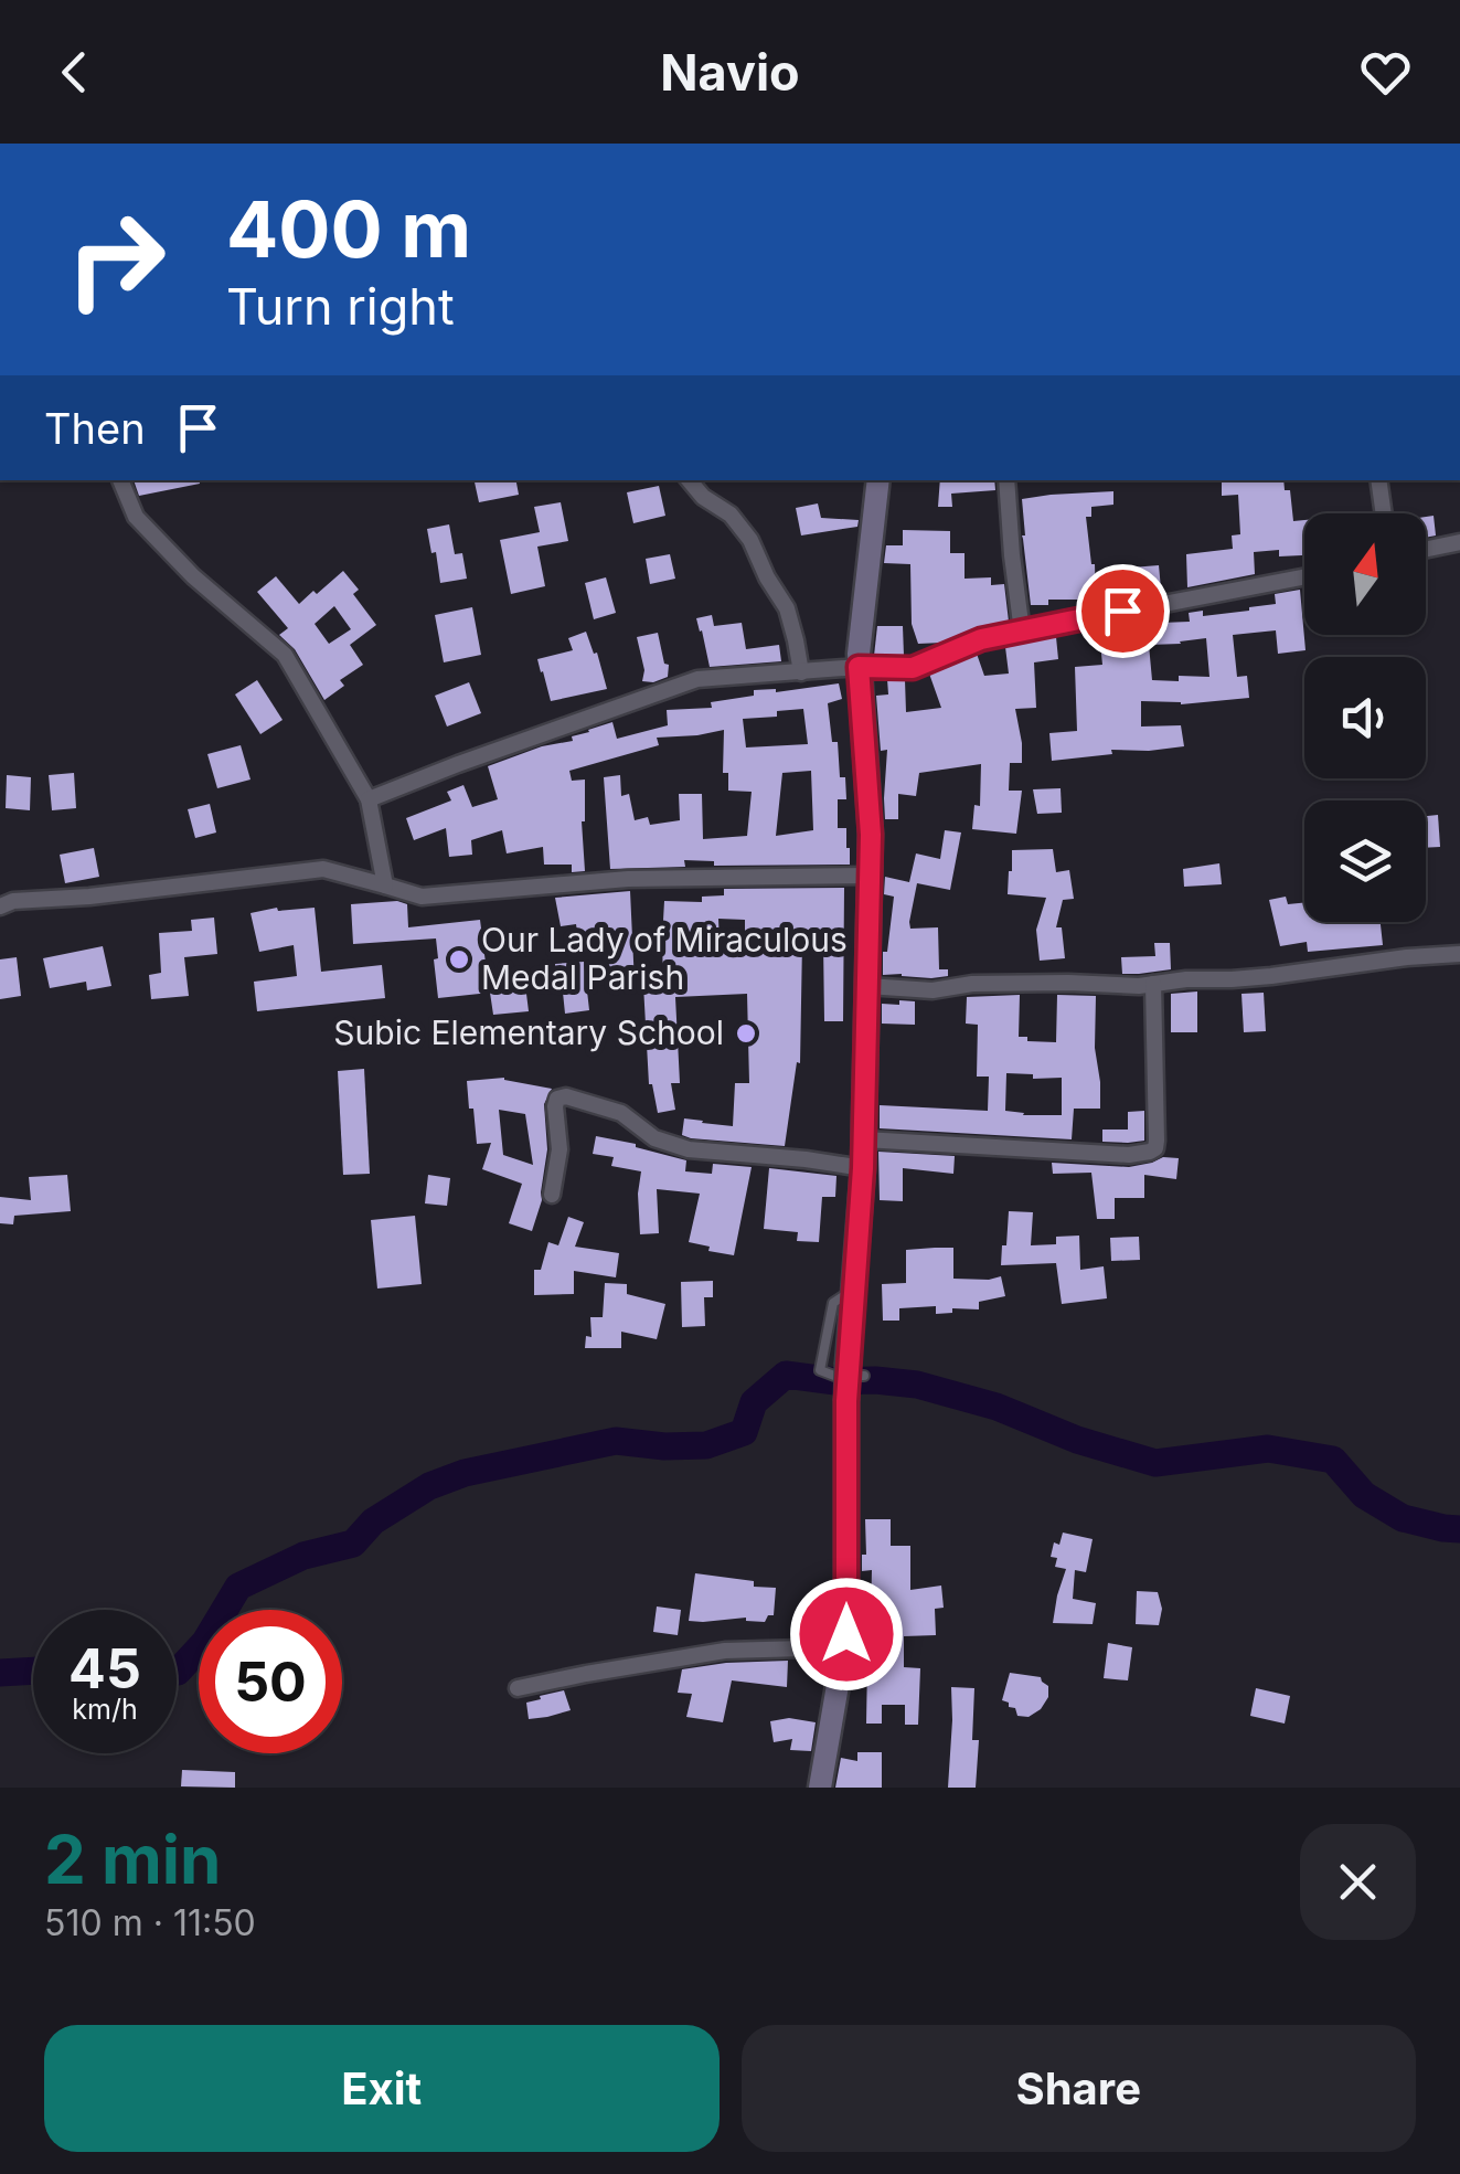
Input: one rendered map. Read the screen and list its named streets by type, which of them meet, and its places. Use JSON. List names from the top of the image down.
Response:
{
  "places": ["Our Lady of Miraculous Medal Parish", "Subic Elementary School"],
  "north": "top",
  "page": {
    "header": "Navio",
    "turn": ["400 m", "Turn right"],
    "then": "Then",
    "speed": "45 km/h",
    "limit": "50",
    "heading": ["2 min", "510 m · 11:50"],
    "buttons": ["Exit", "Share"]
  }
}
